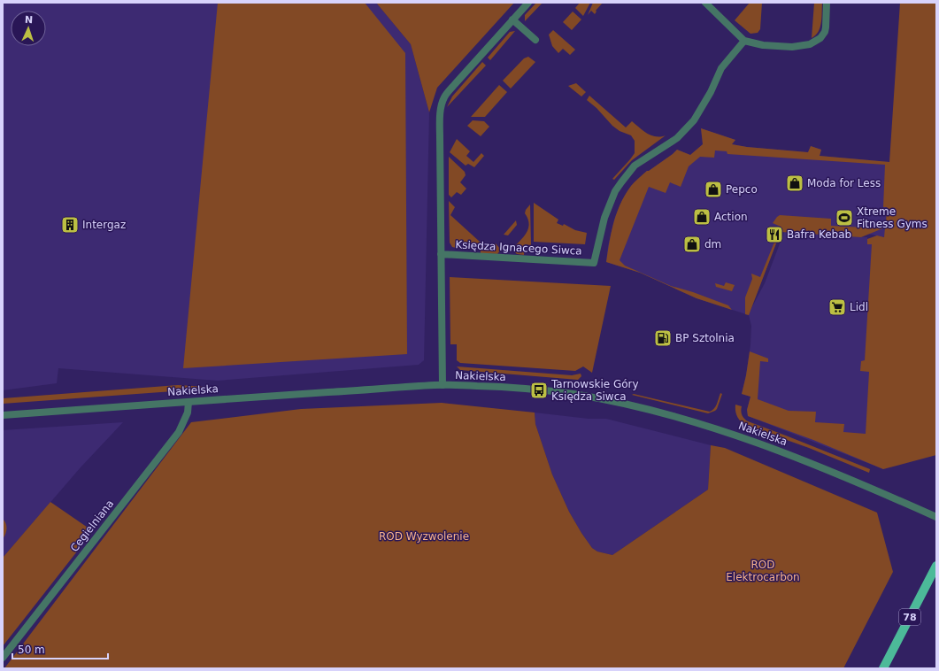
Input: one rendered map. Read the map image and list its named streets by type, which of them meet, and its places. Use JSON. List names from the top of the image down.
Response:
{
  "streets": {
    "main road": ["78"],
    "street": ["Księdza Ignacego Siwca", "Nakielska", "Cegielniana"]
  },
  "crossings": [
    ["Księdza Ignacego Siwca", "Nakielska"],
    ["Nakielska", "Cegielniana"]
  ],
  "parks": ["ROD Wyzwolenie", "ROD Elektrocarbon"],
  "places": {
    "shop": [
      "Moda for Less",
      "Pepco",
      "Action",
      "dm"
    ],
    "sports": ["Xtreme Fitness Gyms"],
    "building": ["Intergaz"],
    "restaurant": ["Bafra Kebab"],
    "supermarket": ["Lidl"],
    "fuel station": ["BP Sztolnia"],
    "bus stop": ["Tarnowskie Góry Księdza Siwca"]
  },
  "scale_bar": "50 m",
  "north": "top"
}
